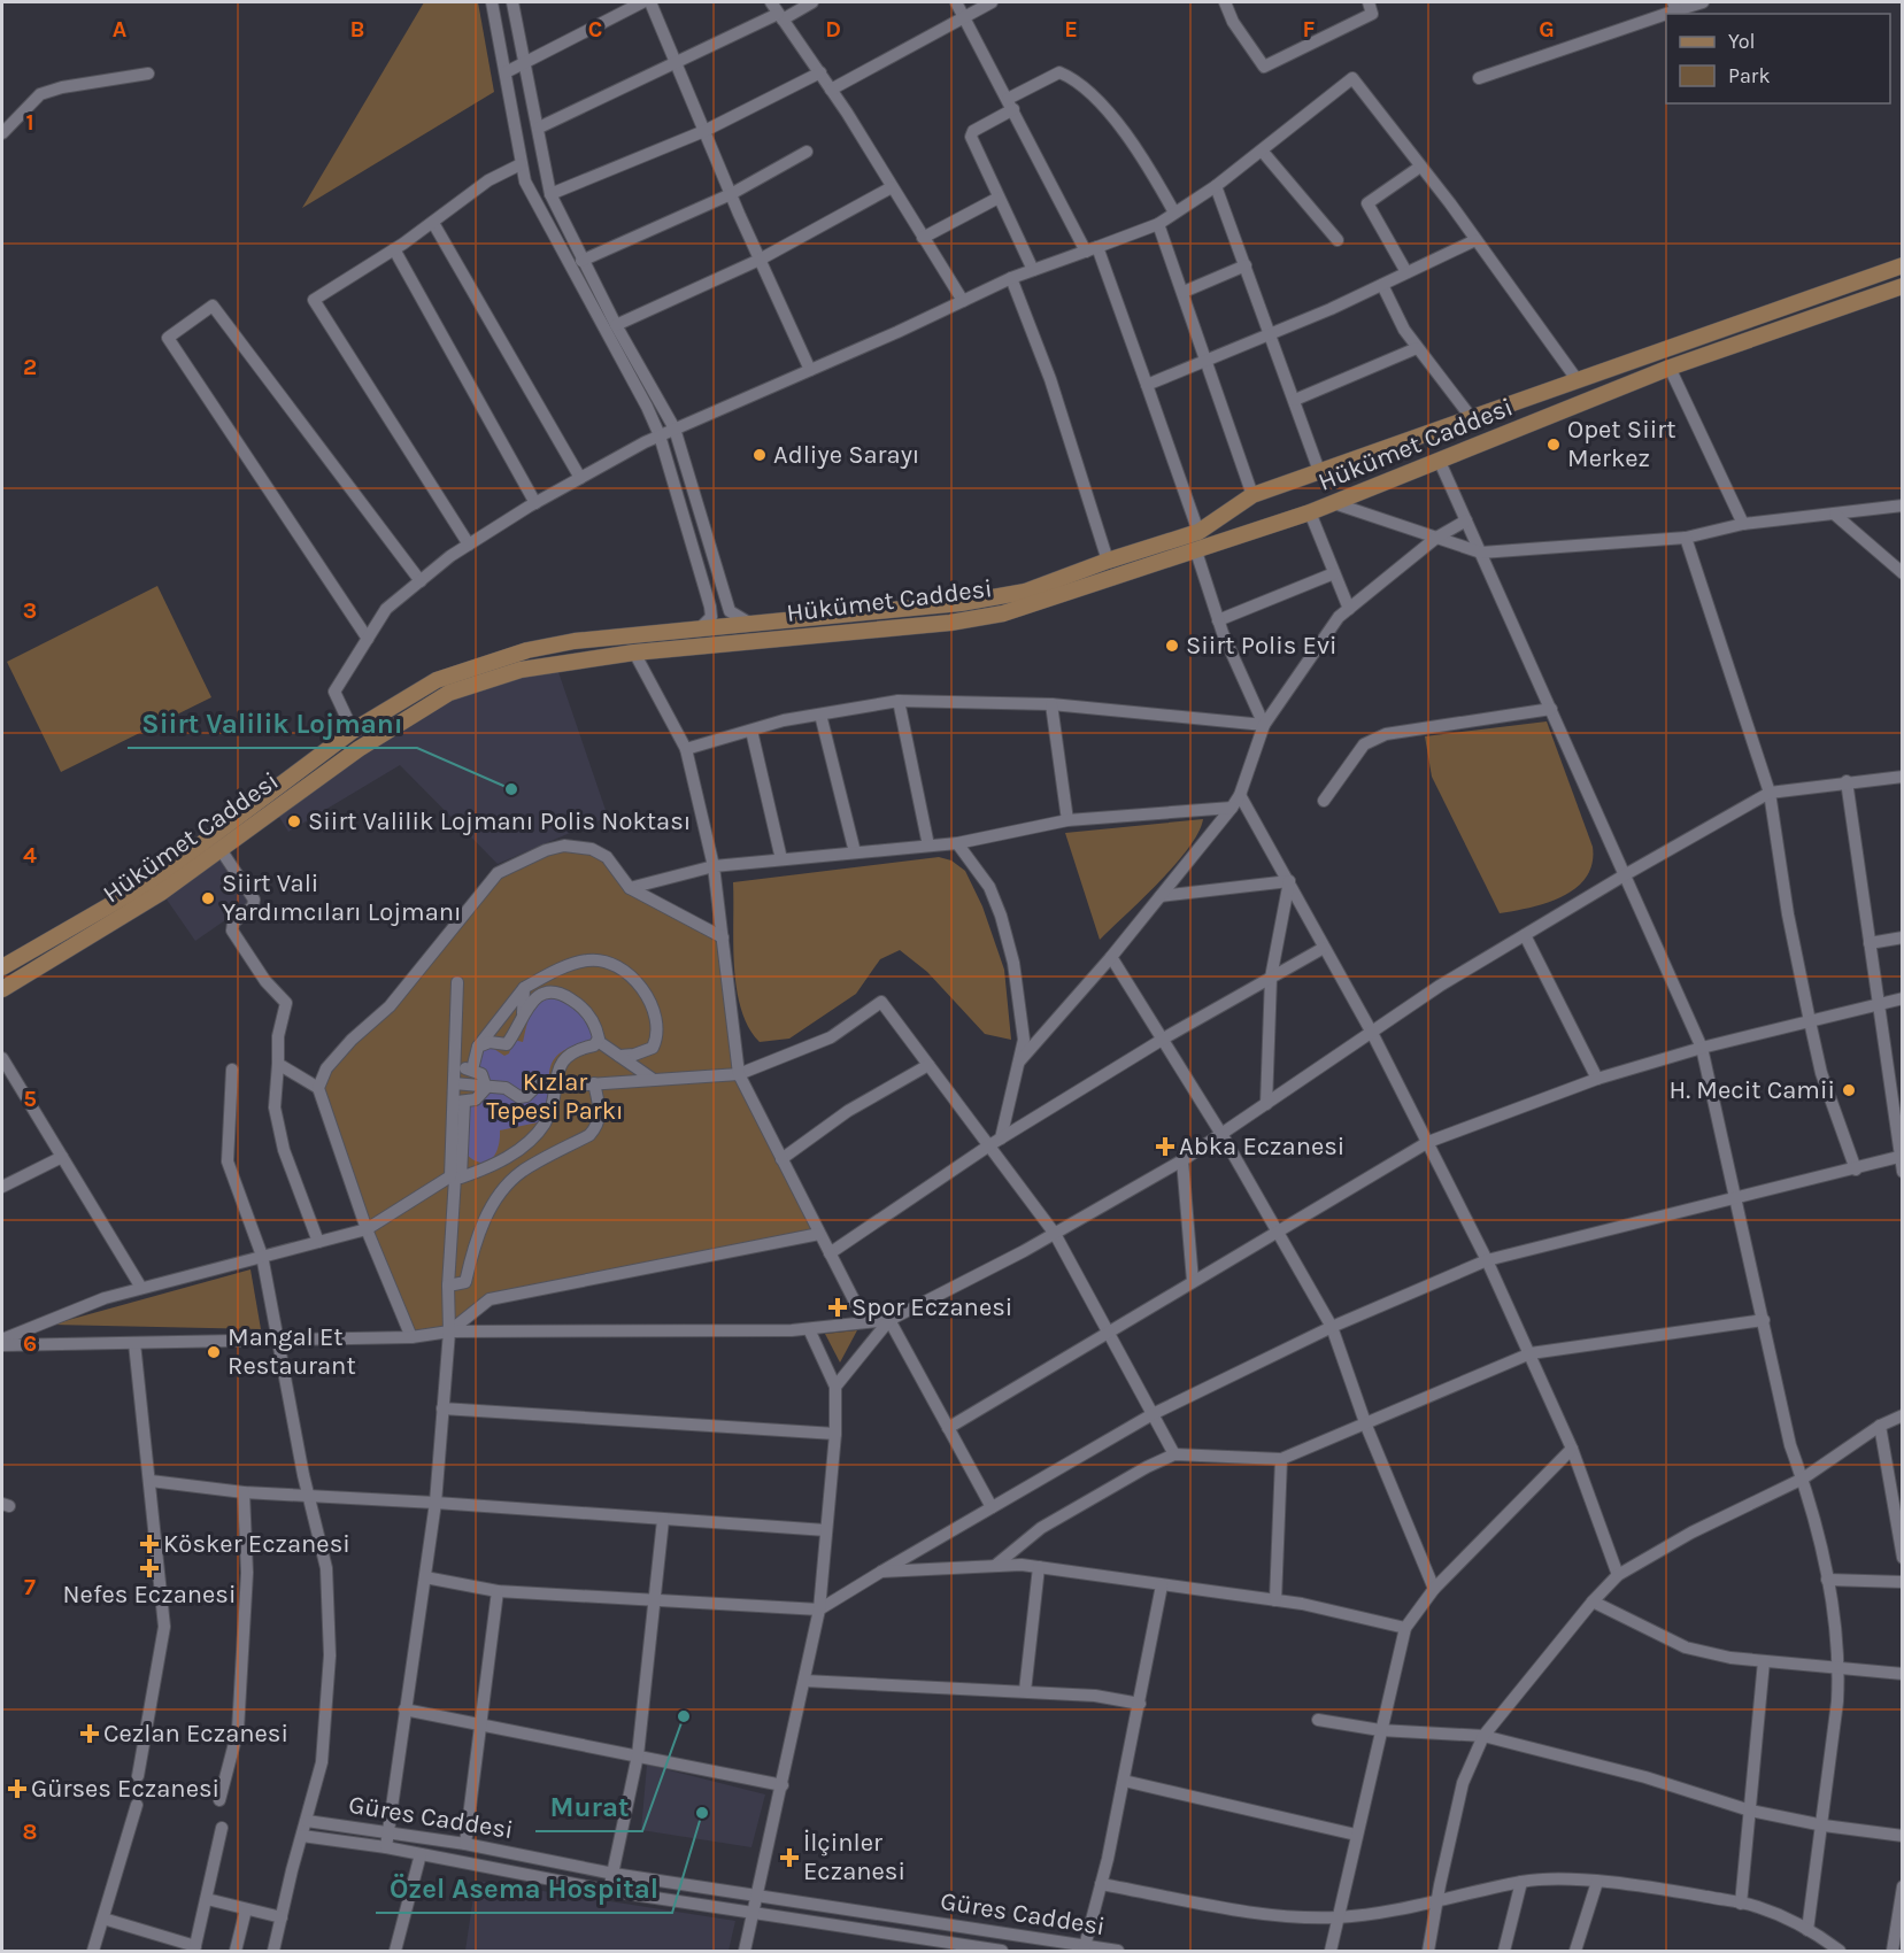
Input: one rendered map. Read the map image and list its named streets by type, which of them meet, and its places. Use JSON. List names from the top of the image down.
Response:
{
  "streets": {
    "main road": ["Hükümet Caddesi"],
    "street": ["Güres Caddesi"]
  },
  "parks": ["Kızlar Tepesi Parkı"],
  "places": {
    "other": [
      "Opet Siirt Merkez",
      "Adliye Sarayı",
      "Siirt Polis Evi",
      "Siirt Valilik Lojmanı",
      "Siirt Valilik Lojmanı Polis Noktası",
      "Siirt Vali Yardımcıları Lojmanı",
      "H. Mecit Camii",
      "Mangal Et Restaurant",
      "Murat",
      "Özel Asema Hospital"
    ],
    "health": [
      "Abka Eczanesi",
      "Spor Eczanesi",
      "Kösker Eczanesi",
      "Nefes Eczanesi",
      "Cezlan Eczanesi",
      "Gürses Eczanesi",
      "İlçinler Eczanesi"
    ]
  },
  "legend": ["Yol", "Park"],
  "grid": {
    "columns": [
      "A",
      "B",
      "C",
      "D",
      "E",
      "F",
      "G"
    ],
    "rows": [
      "1",
      "2",
      "3",
      "4",
      "5",
      "6",
      "7",
      "8"
    ]
  }
}
